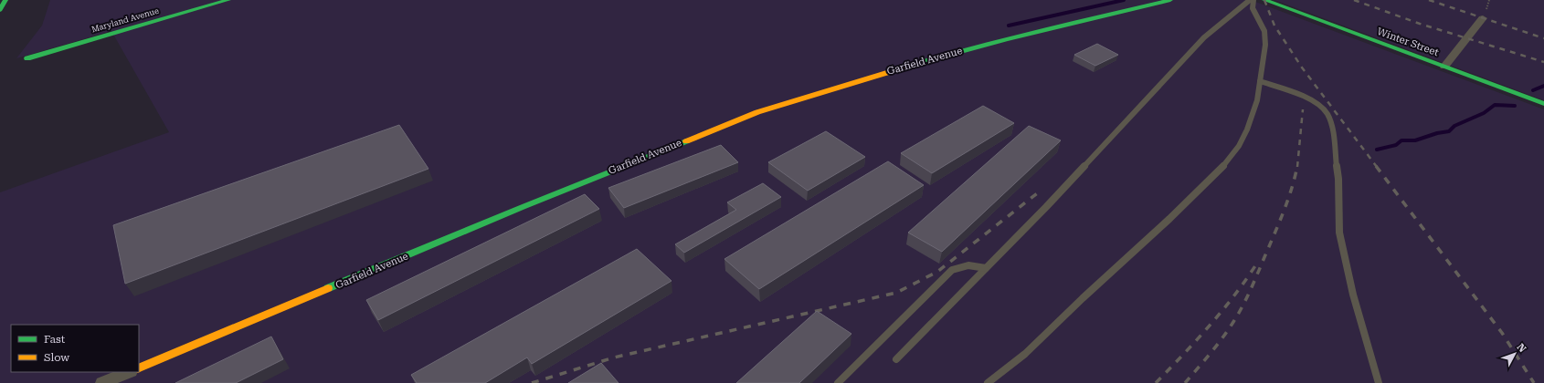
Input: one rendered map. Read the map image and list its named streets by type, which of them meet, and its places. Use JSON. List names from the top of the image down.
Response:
{
  "streets": {
    "main road": ["Maryland Avenue", "Winter Street", "Garfield Avenue"]
  },
  "legend": ["Fast", "Slow"],
  "north": "top right"
}
